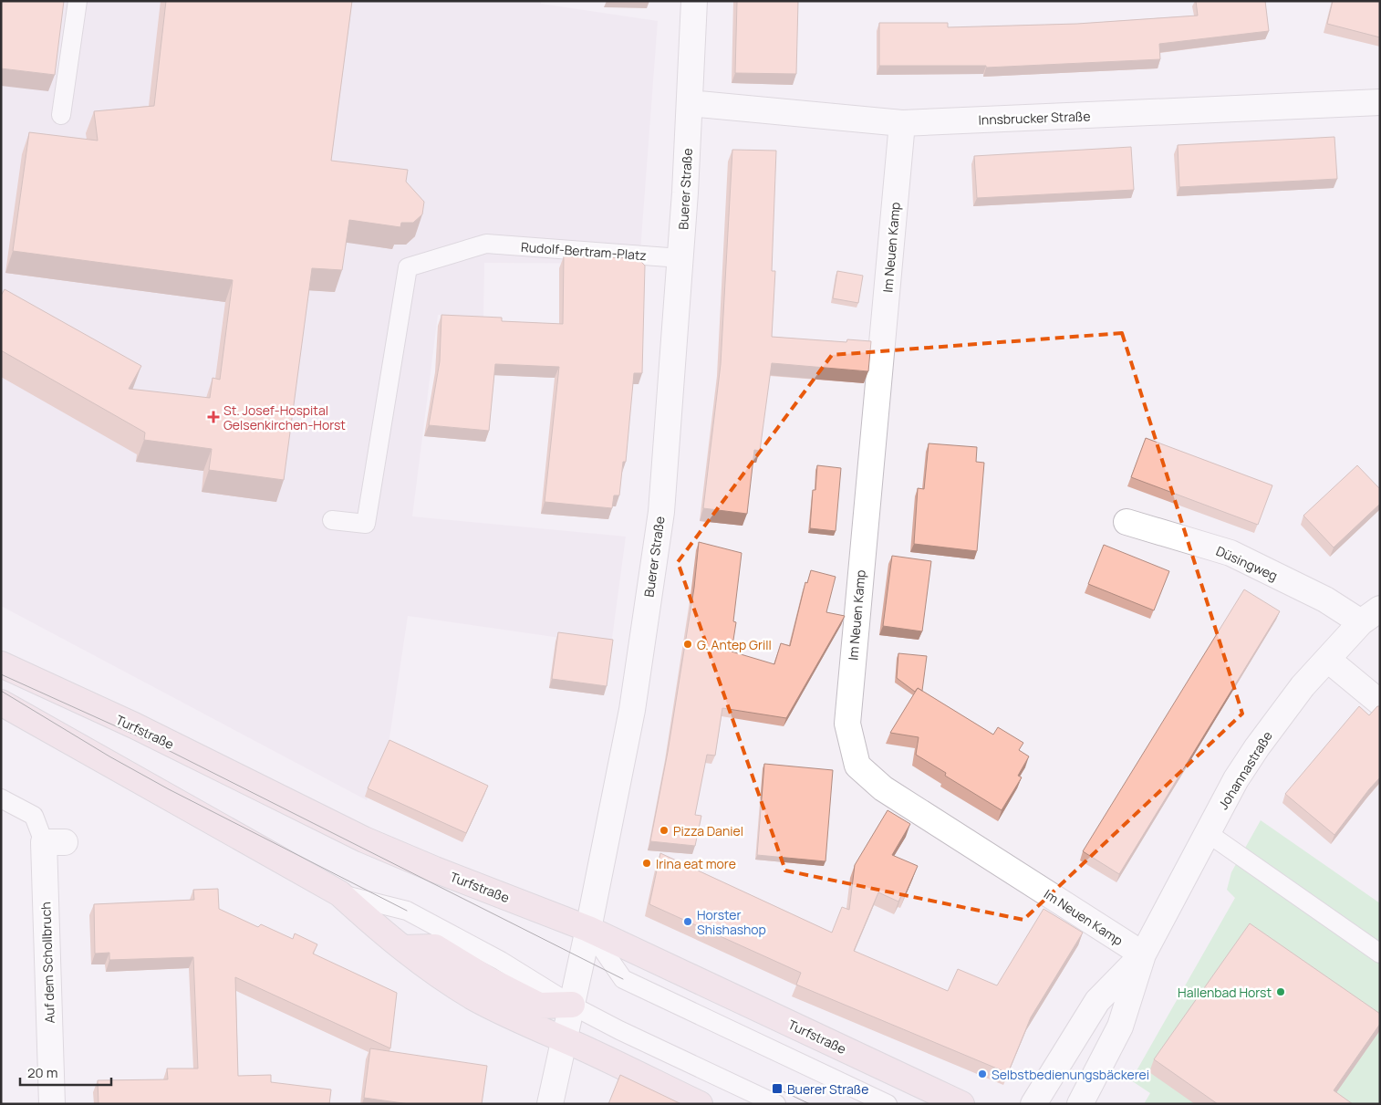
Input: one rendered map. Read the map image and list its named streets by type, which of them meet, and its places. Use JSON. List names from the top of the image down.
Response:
{
  "streets": {
    "main road": ["Turfstraße"],
    "street": [
      "Innsbrucker Straße",
      "Buerer Straße",
      "Im Neuen Kamp",
      "Düsingweg",
      "Johannastraße",
      "Auf dem Schollbruch"
    ],
    "lane": ["Rudolf-Bertram-Platz"]
  },
  "crossings": [
    ["Innsbrucker Straße", "Buerer Straße"],
    ["Innsbrucker Straße", "Im Neuen Kamp"],
    ["Buerer Straße", "Rudolf-Bertram-Platz"],
    ["Buerer Straße", "Turfstraße"],
    ["Im Neuen Kamp", "Johannastraße"],
    ["Düsingweg", "Johannastraße"]
  ],
  "places": {
    "health": ["St. Josef-Hospital Gelsenkirchen-Horst"],
    "other": [
      "G. Antep Grill",
      "Pizza Daniel",
      "Irina eat more",
      "Horster Shishashop",
      "Hallenbad Horst",
      "Selbstbedienungsbäckerei"
    ],
    "transit": ["Buerer Straße"]
  },
  "scale_bar": "20 m"
}
